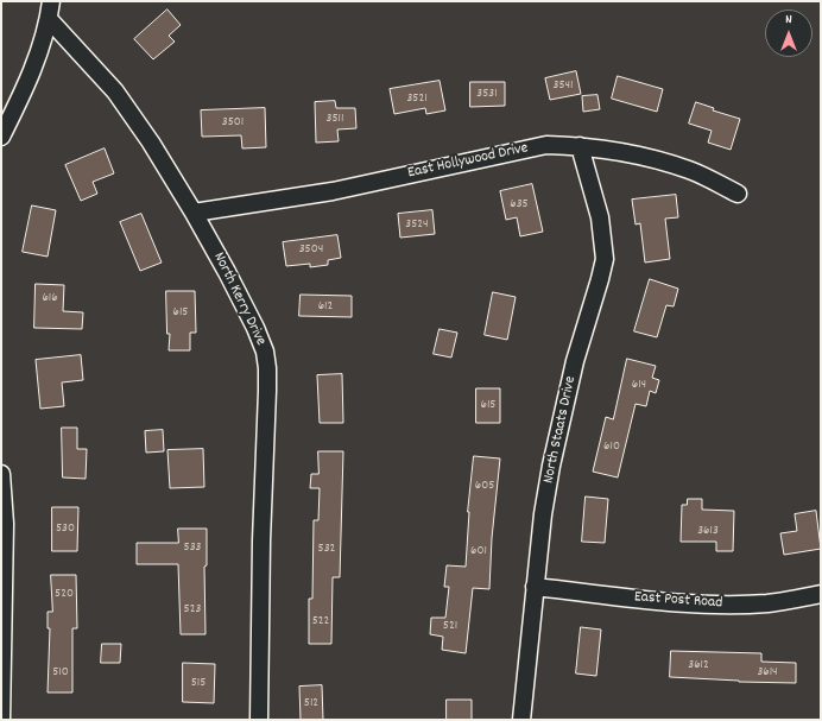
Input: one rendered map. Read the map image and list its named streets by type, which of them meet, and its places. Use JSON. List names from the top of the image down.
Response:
{
  "streets": {
    "street": [
      "East Hollywood Drive",
      "North Kerry Drive",
      "North Staats Drive",
      "East Post Road"
    ]
  },
  "crossings": [
    ["East Hollywood Drive", "North Kerry Drive"],
    ["East Hollywood Drive", "North Staats Drive"],
    ["North Staats Drive", "East Post Road"]
  ],
  "house_numbers": [
    "3541",
    "3531",
    "3521",
    "3511",
    "3501",
    "635",
    "3524",
    "3504",
    "616",
    "612",
    "615",
    "614",
    "615",
    "610",
    "605",
    "530",
    "3613",
    "533",
    "532",
    "601",
    "520",
    "523",
    "522",
    "521",
    "3612",
    "510",
    "3614",
    "515",
    "512"
  ],
  "north": "top"
}
